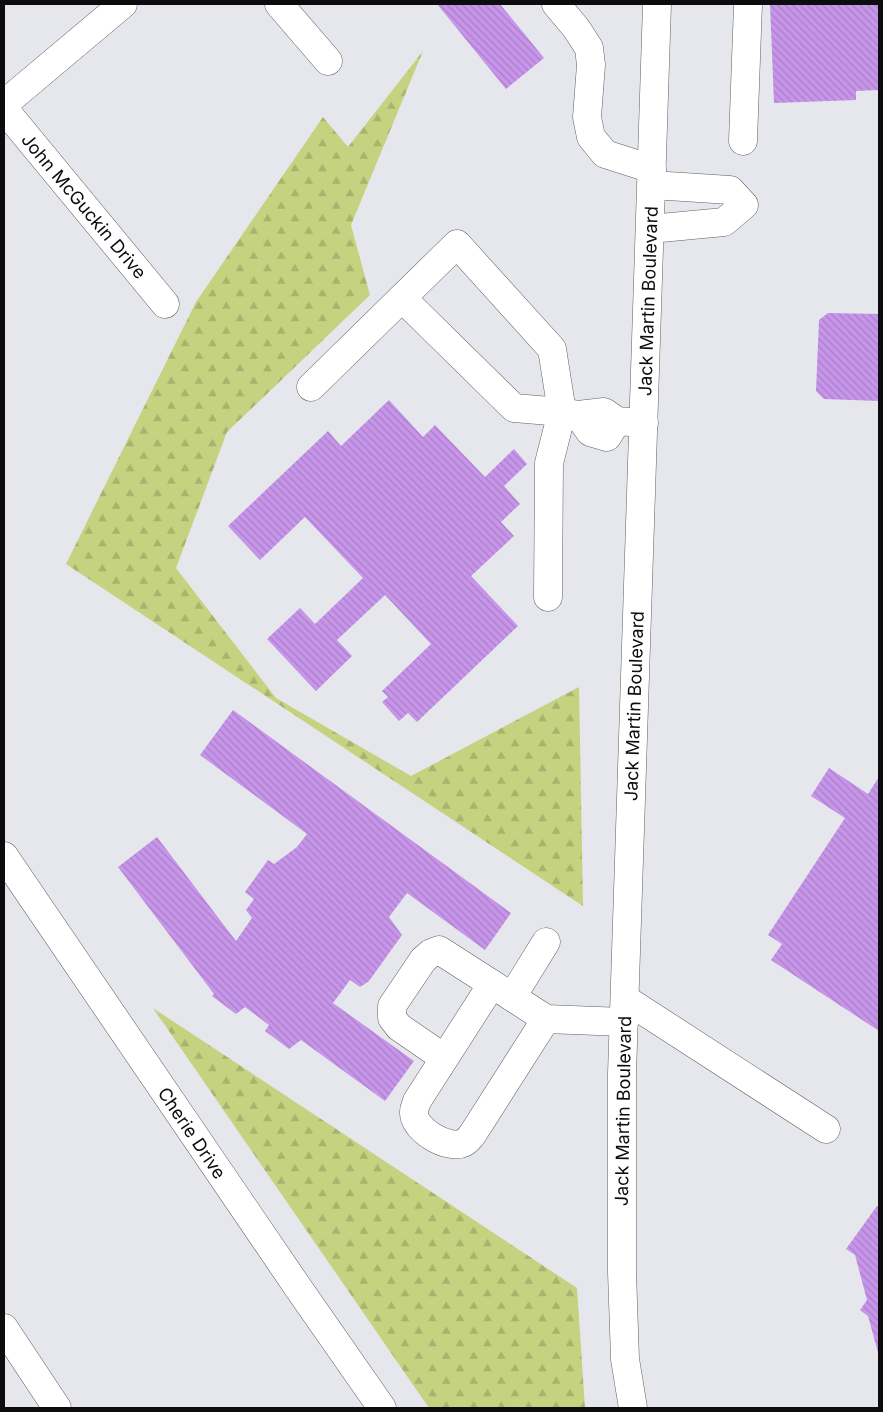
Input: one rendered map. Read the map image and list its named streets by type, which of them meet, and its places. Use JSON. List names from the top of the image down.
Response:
{
  "streets": {
    "street": ["John McGuckin Drive", "Jack Martin Boulevard", "Cherie Drive"]
  }
}
